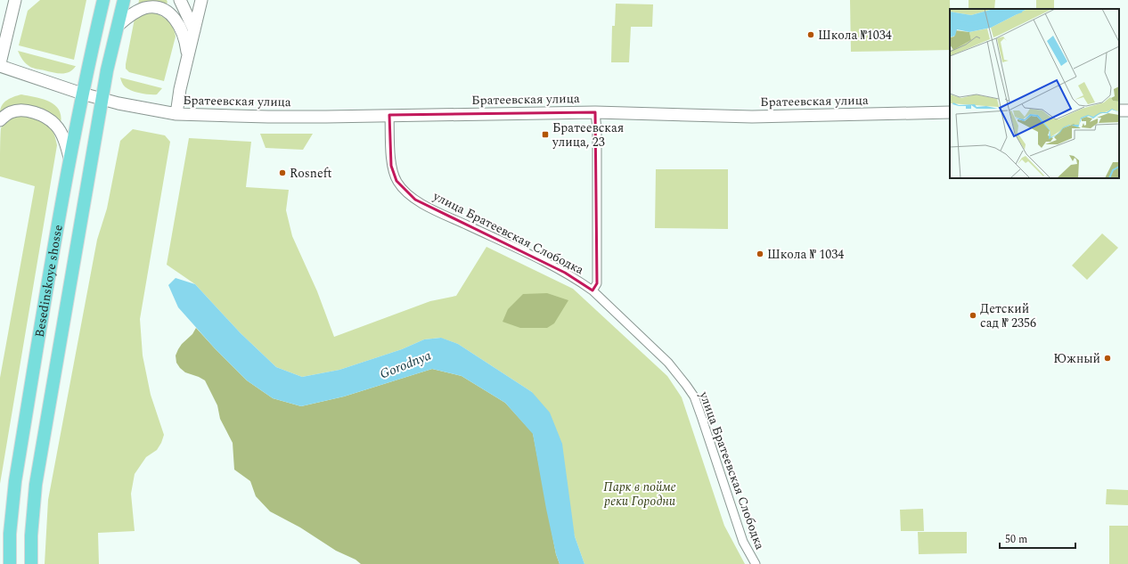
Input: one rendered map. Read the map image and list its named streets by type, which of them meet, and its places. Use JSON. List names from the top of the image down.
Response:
{
  "streets": {
    "main road": ["Besedinskoye shosse"],
    "street": ["Братеевская улица", "улица Братеевская Слободка"]
  },
  "crossings": [
    ["Братеевская улица", "улица Братеевская Слободка"],
    ["Братеевская улица", "Besedinskoye shosse"]
  ],
  "water": ["Gorodnya"],
  "parks": ["Парк в пойме реки Городни"],
  "places": {
    "other": [
      "Школа №1034",
      "Rosneft",
      "Школа № 1034",
      "Детский сад № 2356",
      "Южный"
    ],
    "transit": ["Братеевская улица, 23"]
  },
  "scale_bar": "50 m"
}
